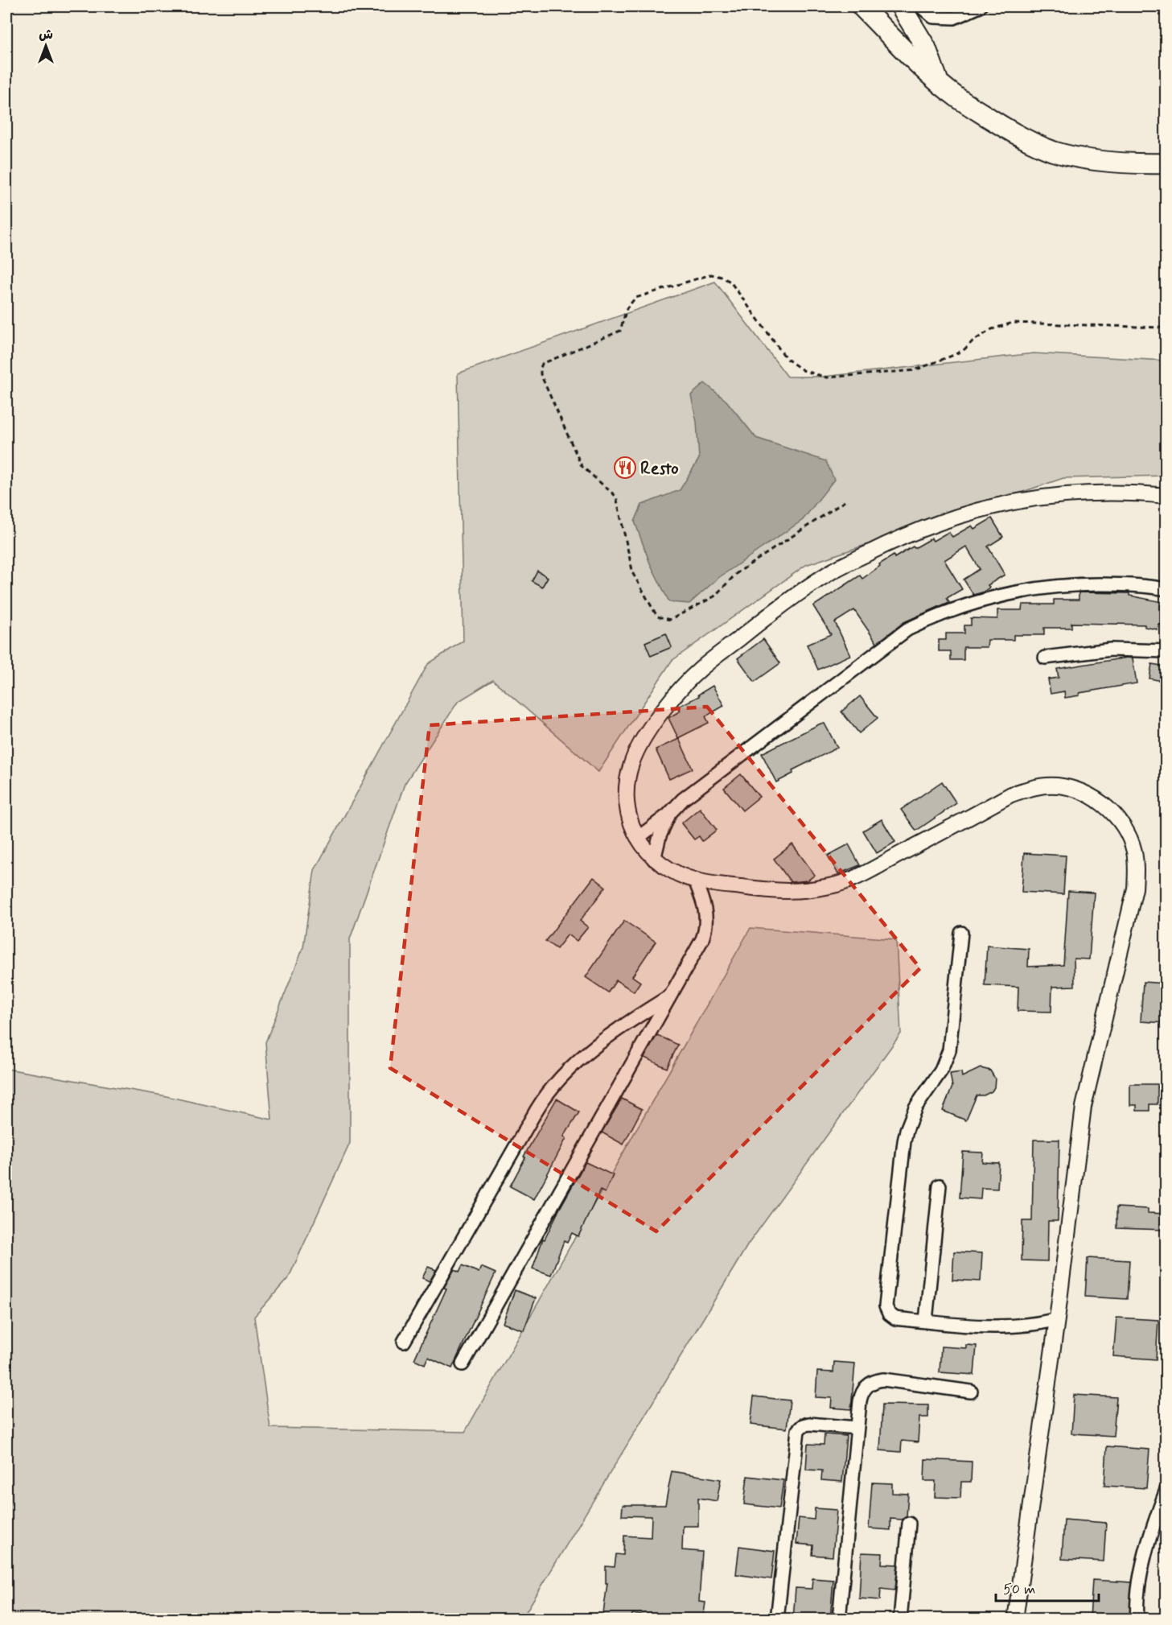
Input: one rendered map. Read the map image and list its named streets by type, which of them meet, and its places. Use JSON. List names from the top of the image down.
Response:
{
  "places": {
    "restaurant": ["Resto"]
  },
  "scale_bar": "50 m",
  "north": "top"
}
